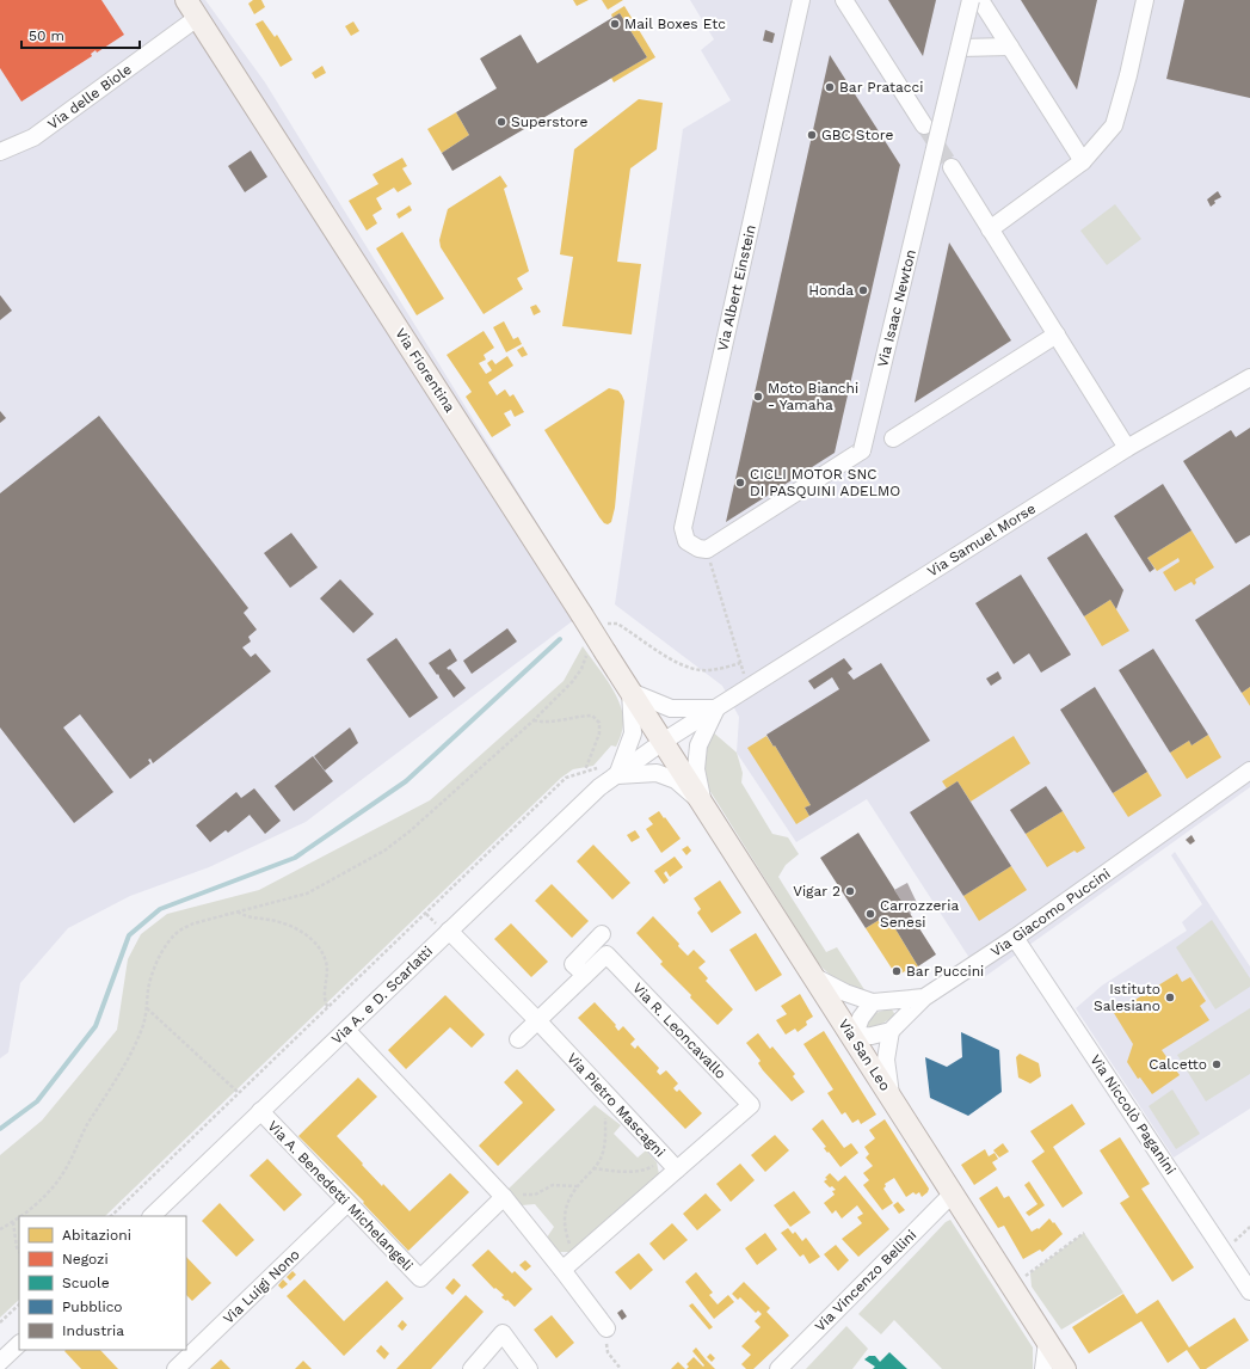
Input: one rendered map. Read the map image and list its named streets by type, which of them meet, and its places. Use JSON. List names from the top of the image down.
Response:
{
  "streets": {
    "main road": ["Via Fiorentina", "Via San Leo"],
    "street": [
      "Via delle Biole",
      "Via Albert Einstein",
      "Via Isaac Newton",
      "Via Samuel Morse",
      "Via Giacomo Puccini",
      "Via A. e D. Scarlatti",
      "Via R. Leoncavallo",
      "Via Pietro Mascagni",
      "Via Niccolò Paganini",
      "Via A. Benedetti Michelangeli",
      "Via Vincenzo Bellini",
      "Via Luigi Nono"
    ]
  },
  "crossings": [
    ["Via delle Biole", "Via Fiorentina"],
    ["Via Albert Einstein", "Via Isaac Newton"],
    ["Via Fiorentina", "Via Samuel Morse"],
    ["Via Fiorentina", "Via A. e D. Scarlatti"],
    ["Via Fiorentina", "Via San Leo"],
    ["Via Samuel Morse", "Via A. e D. Scarlatti"],
    ["Via Samuel Morse", "Via San Leo"],
    ["Via Giacomo Puccini", "Via Niccolò Paganini"],
    ["Via A. e D. Scarlatti", "Via San Leo"],
    ["Via A. e D. Scarlatti", "Via Pietro Mascagni"],
    ["Via A. e D. Scarlatti", "Via A. Benedetti Michelangeli"],
    ["Via R. Leoncavallo", "Via Pietro Mascagni"],
    ["Via San Leo", "Via Vincenzo Bellini"],
    ["Via A. Benedetti Michelangeli", "Via Luigi Nono"]
  ],
  "places": [
    "Mail Boxes Etc",
    "Bar Pratacci",
    "Superstore",
    "GBC Store",
    "Honda",
    "Moto Bianchi - Yamaha",
    "CICLI MOTOR SNC DI PASQUINI ADELMO",
    "Vigar 2",
    "Carrozzeria Senesi",
    "Bar Puccini",
    "Istituto Salesiano",
    "Calcetto"
  ],
  "legend": [
    "Abitazioni",
    "Negozi",
    "Scuole",
    "Pubblico",
    "Industria"
  ],
  "scale_bar": "50 m"
}
